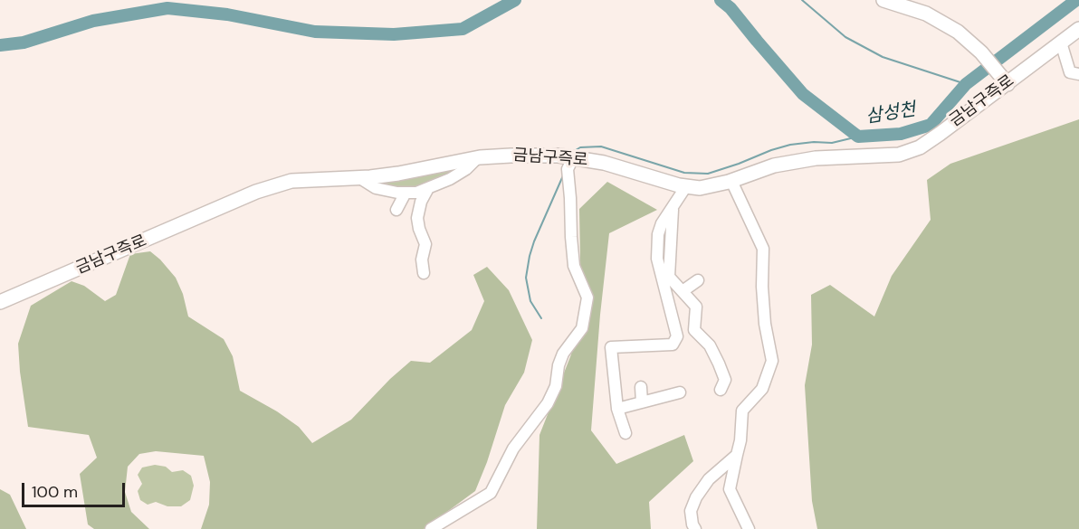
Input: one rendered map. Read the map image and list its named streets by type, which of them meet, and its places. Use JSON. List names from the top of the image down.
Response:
{
  "streets": {
    "main road": ["금남구즉로"]
  },
  "water": ["삼성천"],
  "scale_bar": "100 m"
}
